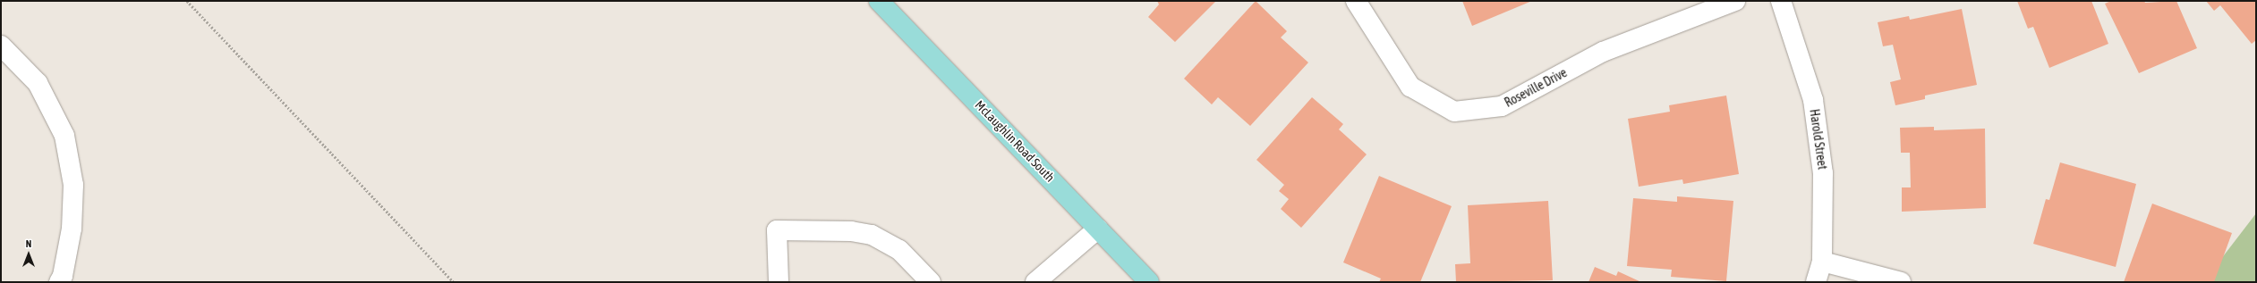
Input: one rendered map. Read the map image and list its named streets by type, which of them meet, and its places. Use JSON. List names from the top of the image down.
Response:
{
  "streets": {
    "main road": ["McLaughlin Road South"],
    "street": ["Roseville Drive", "Harold Street"]
  },
  "north": "top"
}
